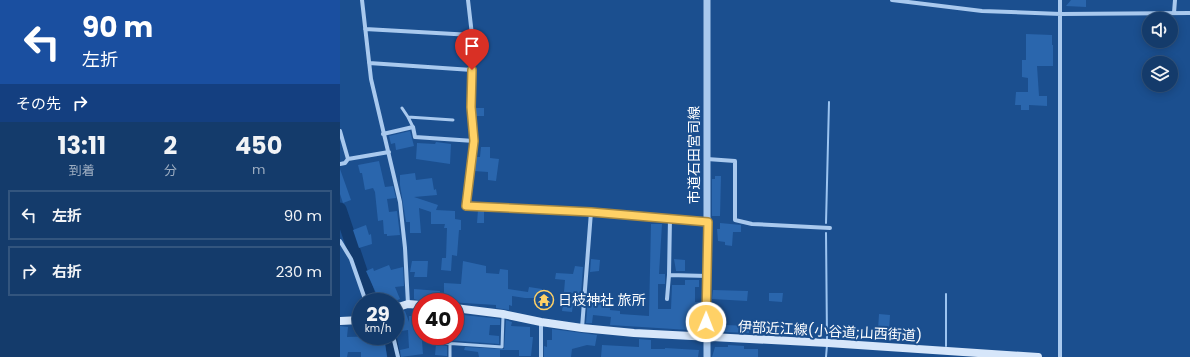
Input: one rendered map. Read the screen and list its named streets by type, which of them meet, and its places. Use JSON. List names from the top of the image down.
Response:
{
  "streets": {
    "main road": ["伊部近江線(小谷道;山西街道)"],
    "street": ["市道石田宮司線"]
  },
  "crossings": [
    ["市道石田宮司線", "伊部近江線(小谷道;山西街道)"]
  ],
  "places": {
    "temple": ["日枝神社 旅所"]
  },
  "page": {
    "turn": ["90 m", "左折"],
    "then": "その先",
    "eta": [
      "13:11",
      "到着",
      "2",
      "分",
      "450",
      "m"
    ],
    "list": [
      {
        "name": "左折",
        "value": "90 m"
      },
      {
        "name": "右折",
        "value": "230 m"
      }
    ],
    "speed": "29 km/h",
    "limit": "40"
  }
}
